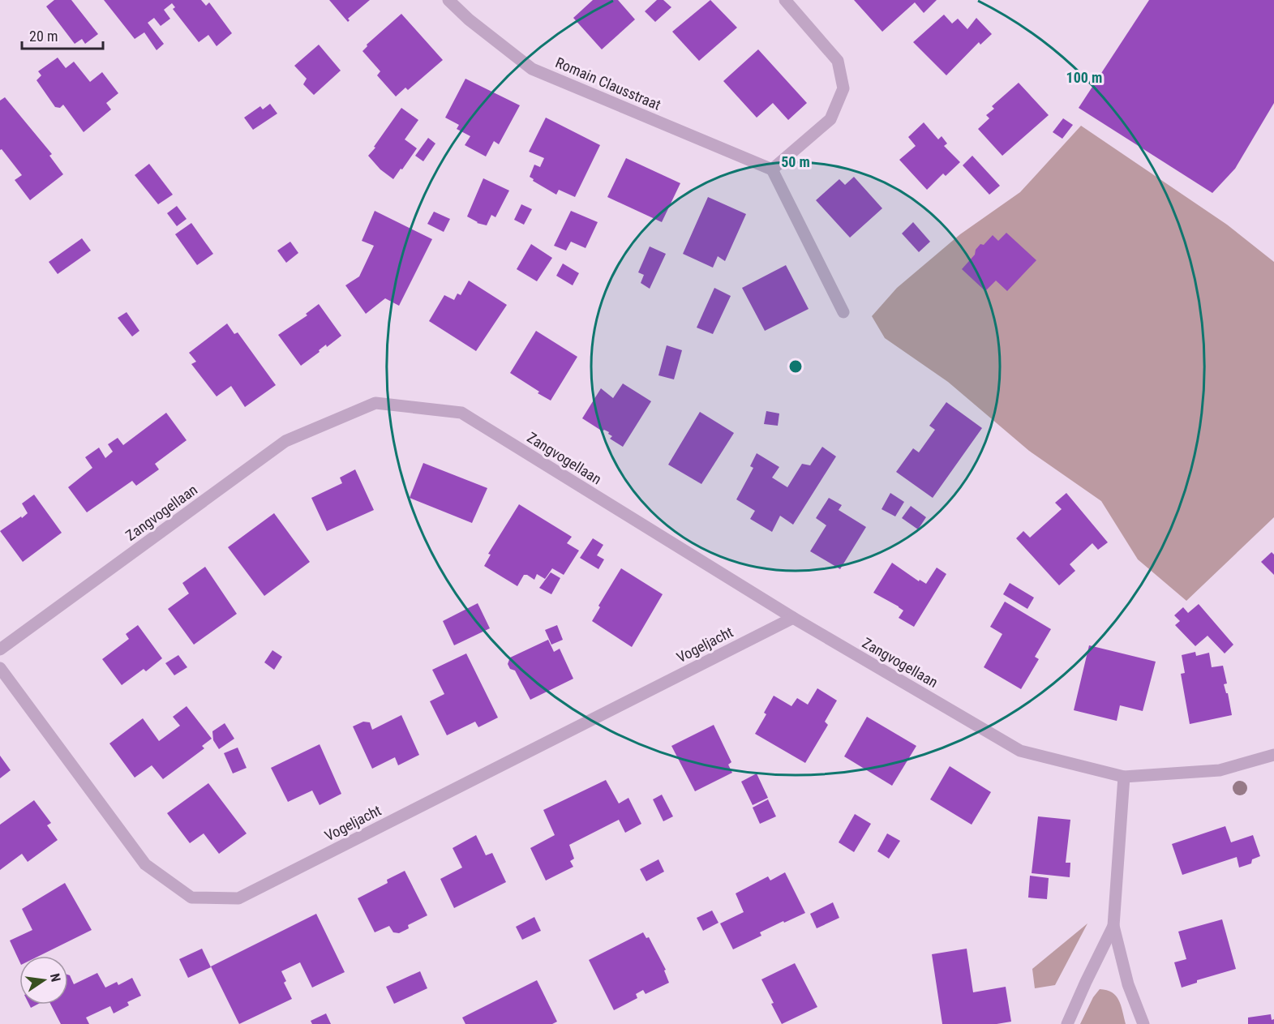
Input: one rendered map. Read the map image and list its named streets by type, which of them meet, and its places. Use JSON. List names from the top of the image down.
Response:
{
  "streets": {
    "street": ["Romain Clausstraat", "Zangvogellaan", "Vogeljacht"]
  },
  "crossings": [
    ["Zangvogellaan", "Vogeljacht"]
  ],
  "scale_bar": "20 m",
  "north": "right",
  "rings": ["100 m", "50 m"]
}
